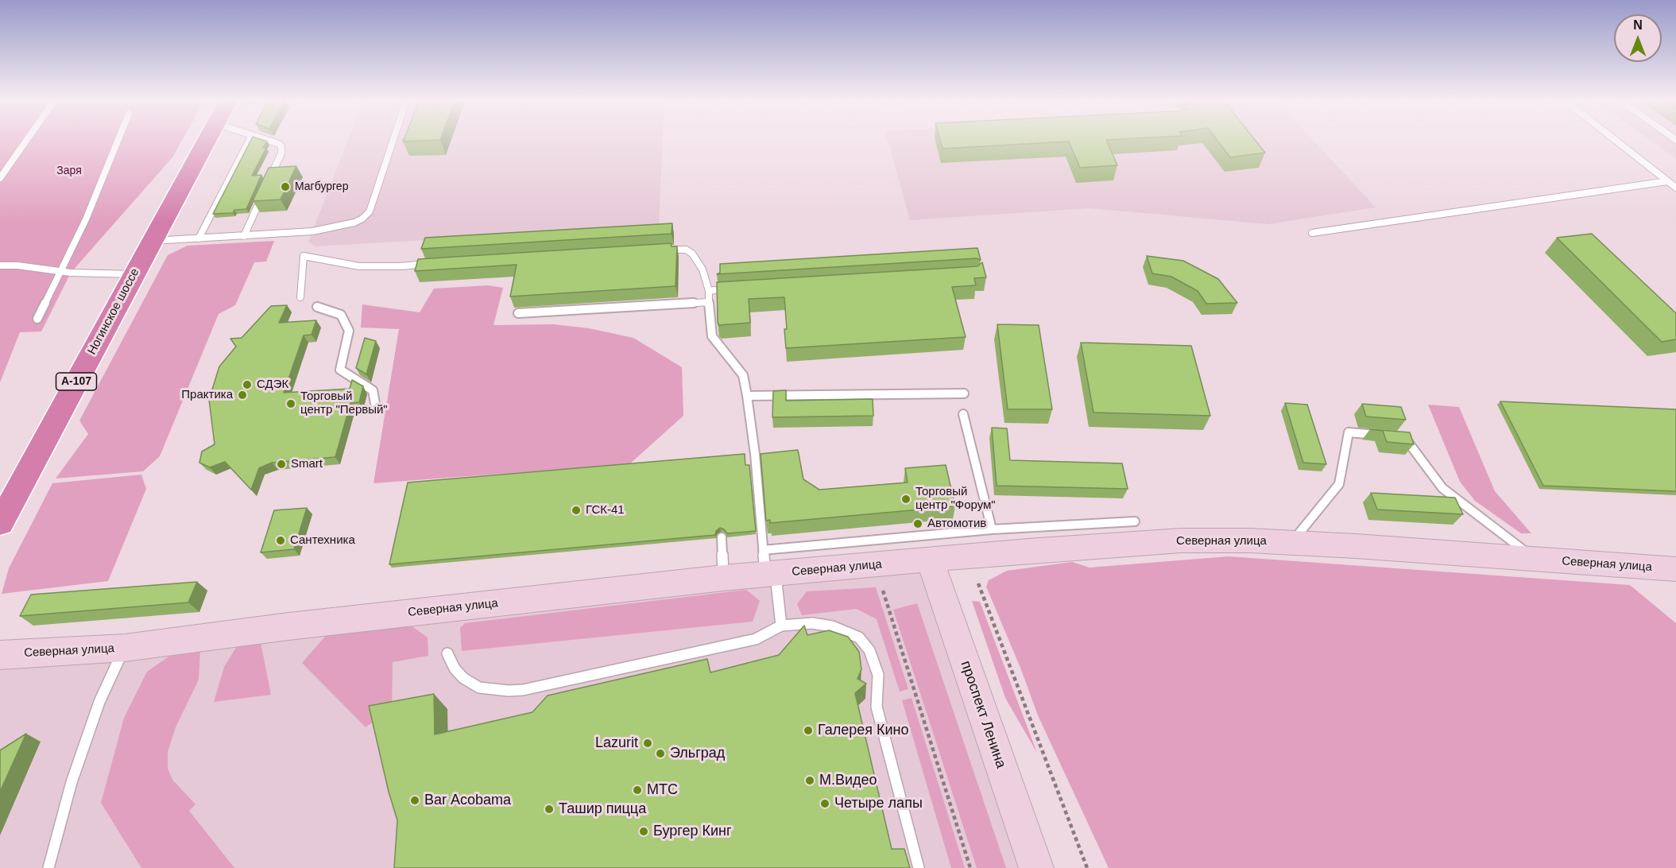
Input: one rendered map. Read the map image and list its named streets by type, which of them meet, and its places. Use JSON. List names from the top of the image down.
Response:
{
  "streets": {
    "highway": ["Ногинское шоссе", "А-107"],
    "main road": ["Северная улица", "проспект Ленина"]
  },
  "crossings": [
    ["Северная улица", "проспект Ленина"]
  ],
  "parks": ["Заря"],
  "places": [
    "Магбургер",
    "СДЭК",
    "Практика",
    "Торговый центр \"Первый\"",
    "Smart",
    "Торговый центр \"Форум\"",
    "ГСК-41",
    "Автомотив",
    "Сантехника",
    "Галерея Кино",
    "Lazurit",
    "Эльград",
    "М.Видео",
    "МТС",
    "Bar Acobama",
    "Четыре лапы",
    "Ташир пицца",
    "Бургер Кинг"
  ],
  "north": "top"
}
